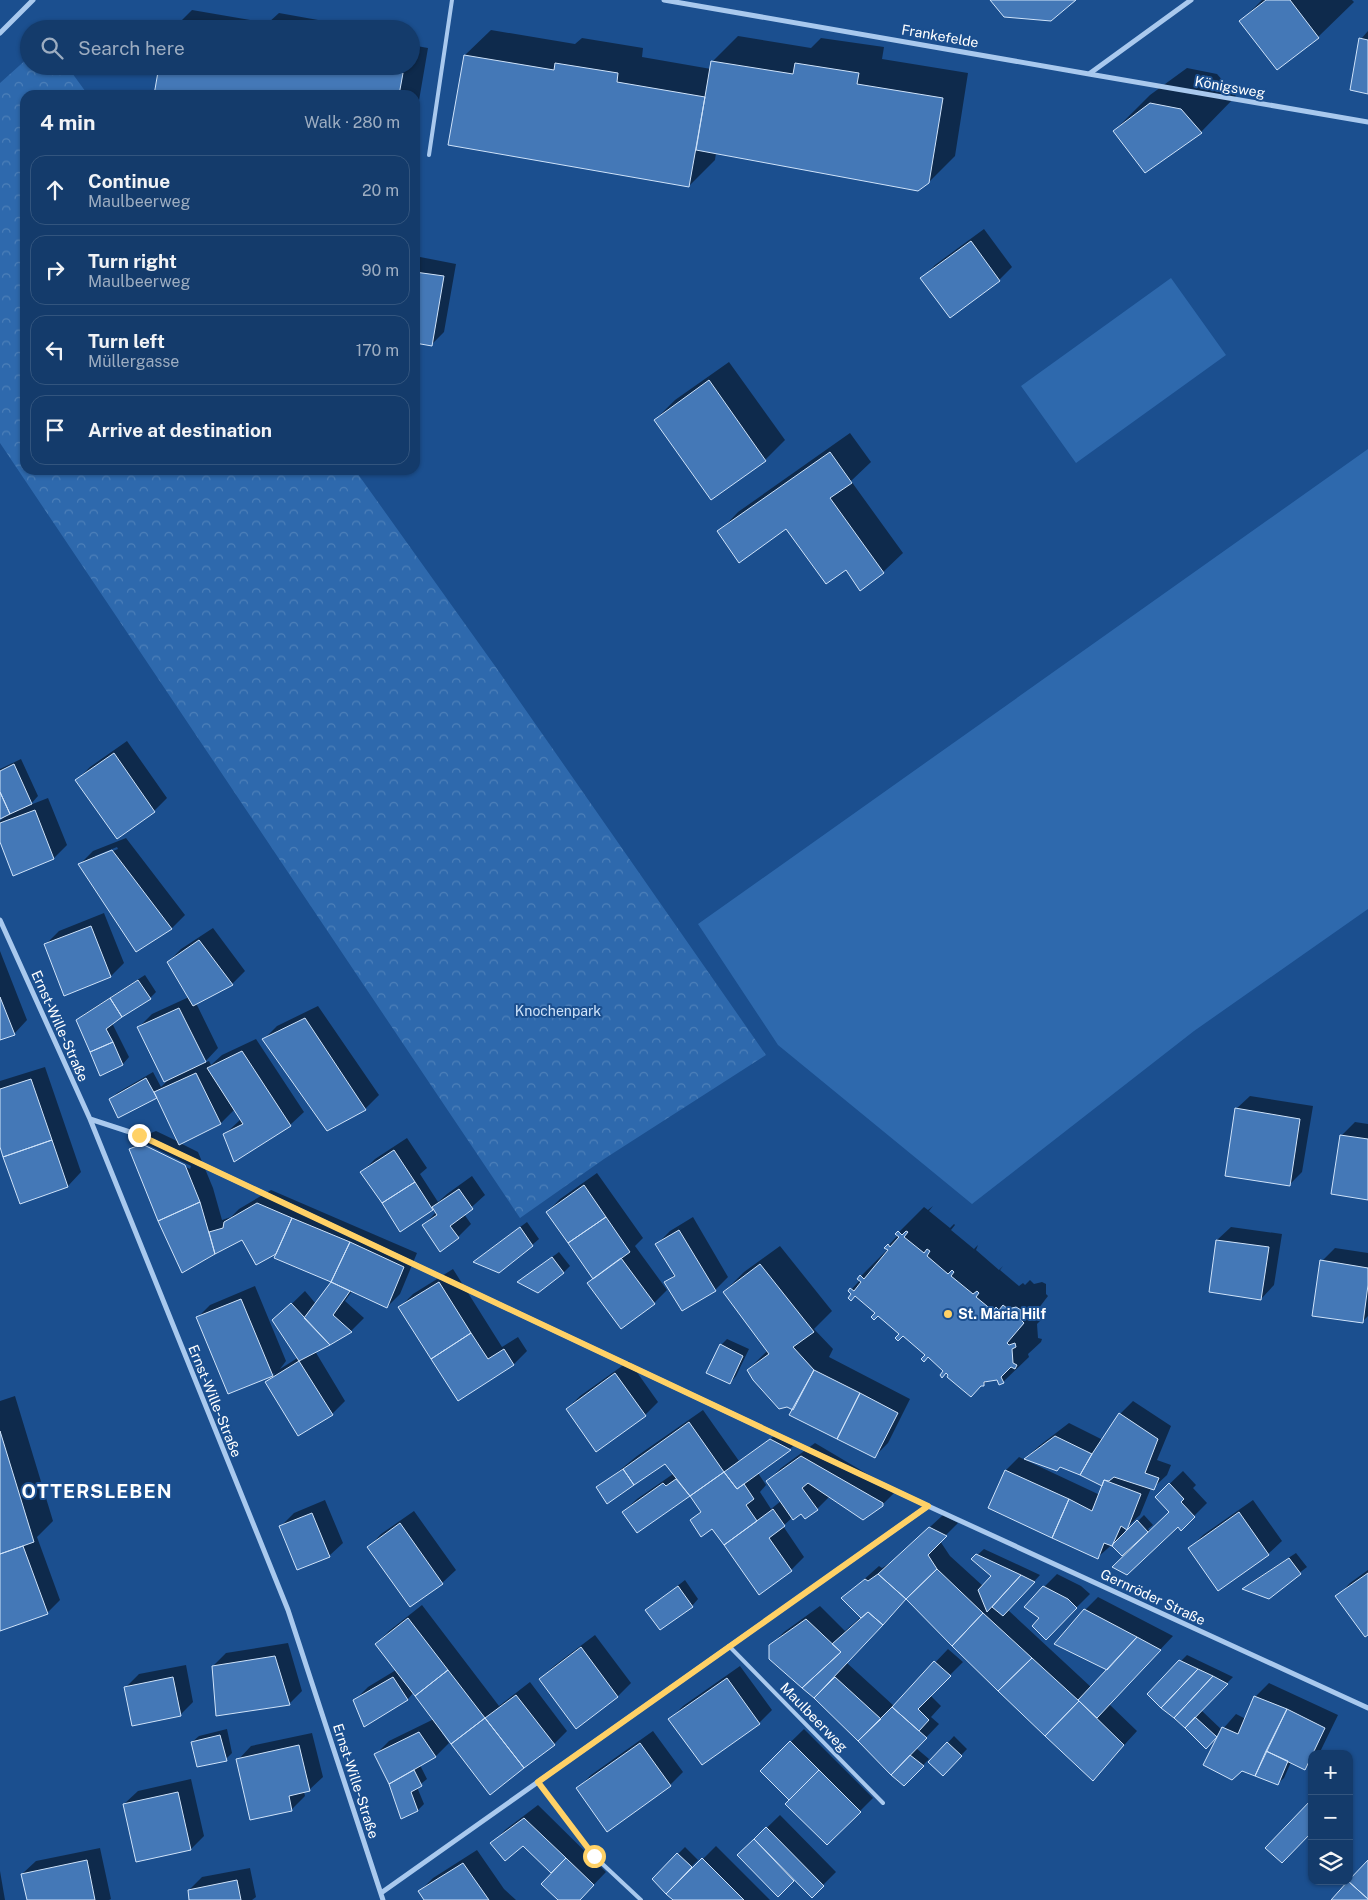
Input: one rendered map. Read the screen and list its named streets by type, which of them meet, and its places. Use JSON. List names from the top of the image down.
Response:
{
  "streets": {
    "street": [
      "Frankefelde",
      "Königsweg",
      "Ernst-Wille-Straße",
      "Gernröder Straße"
    ],
    "lane": ["Maulbeerweg"]
  },
  "crossings": [
    ["Frankefelde", "Königsweg"],
    ["Ernst-Wille-Straße", "Gernröder Straße"]
  ],
  "districts": ["OTTERSLEBEN"],
  "parks": ["Knochenpark"],
  "places": ["St. Maria Hilf"],
  "page": {
    "search": "Search here",
    "heading": ["4 min", "Walk · 280 m"],
    "list": [
      ["Continue", "Maulbeerweg", "20 m"],
      ["Turn right", "Maulbeerweg", "90 m"],
      ["Turn left", "Müllergasse", "170 m"],
      "Arrive at destination"
    ],
    "map_buttons": ["+", "−"]
  }
}
